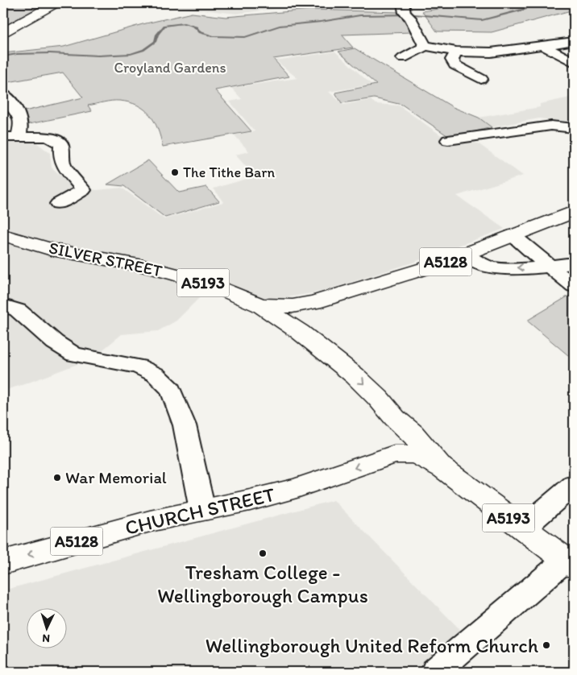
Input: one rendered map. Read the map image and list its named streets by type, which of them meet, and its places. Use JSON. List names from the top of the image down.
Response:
{
  "streets": {
    "main road": [
      "SILVER STREET",
      "A5128",
      "A5193",
      "CHURCH STREET"
    ]
  },
  "crossings": [
    ["SILVER STREET", "A5193"],
    ["A5193", "CHURCH STREET"]
  ],
  "one_way": ["CHURCH STREET"],
  "parks": ["Croyland Gardens"],
  "places": [
    "The Tithe Barn",
    "War Memorial",
    "Tresham College - Wellingborough Campus",
    "Wellingborough United Reform Church"
  ],
  "north": "bottom"
}
